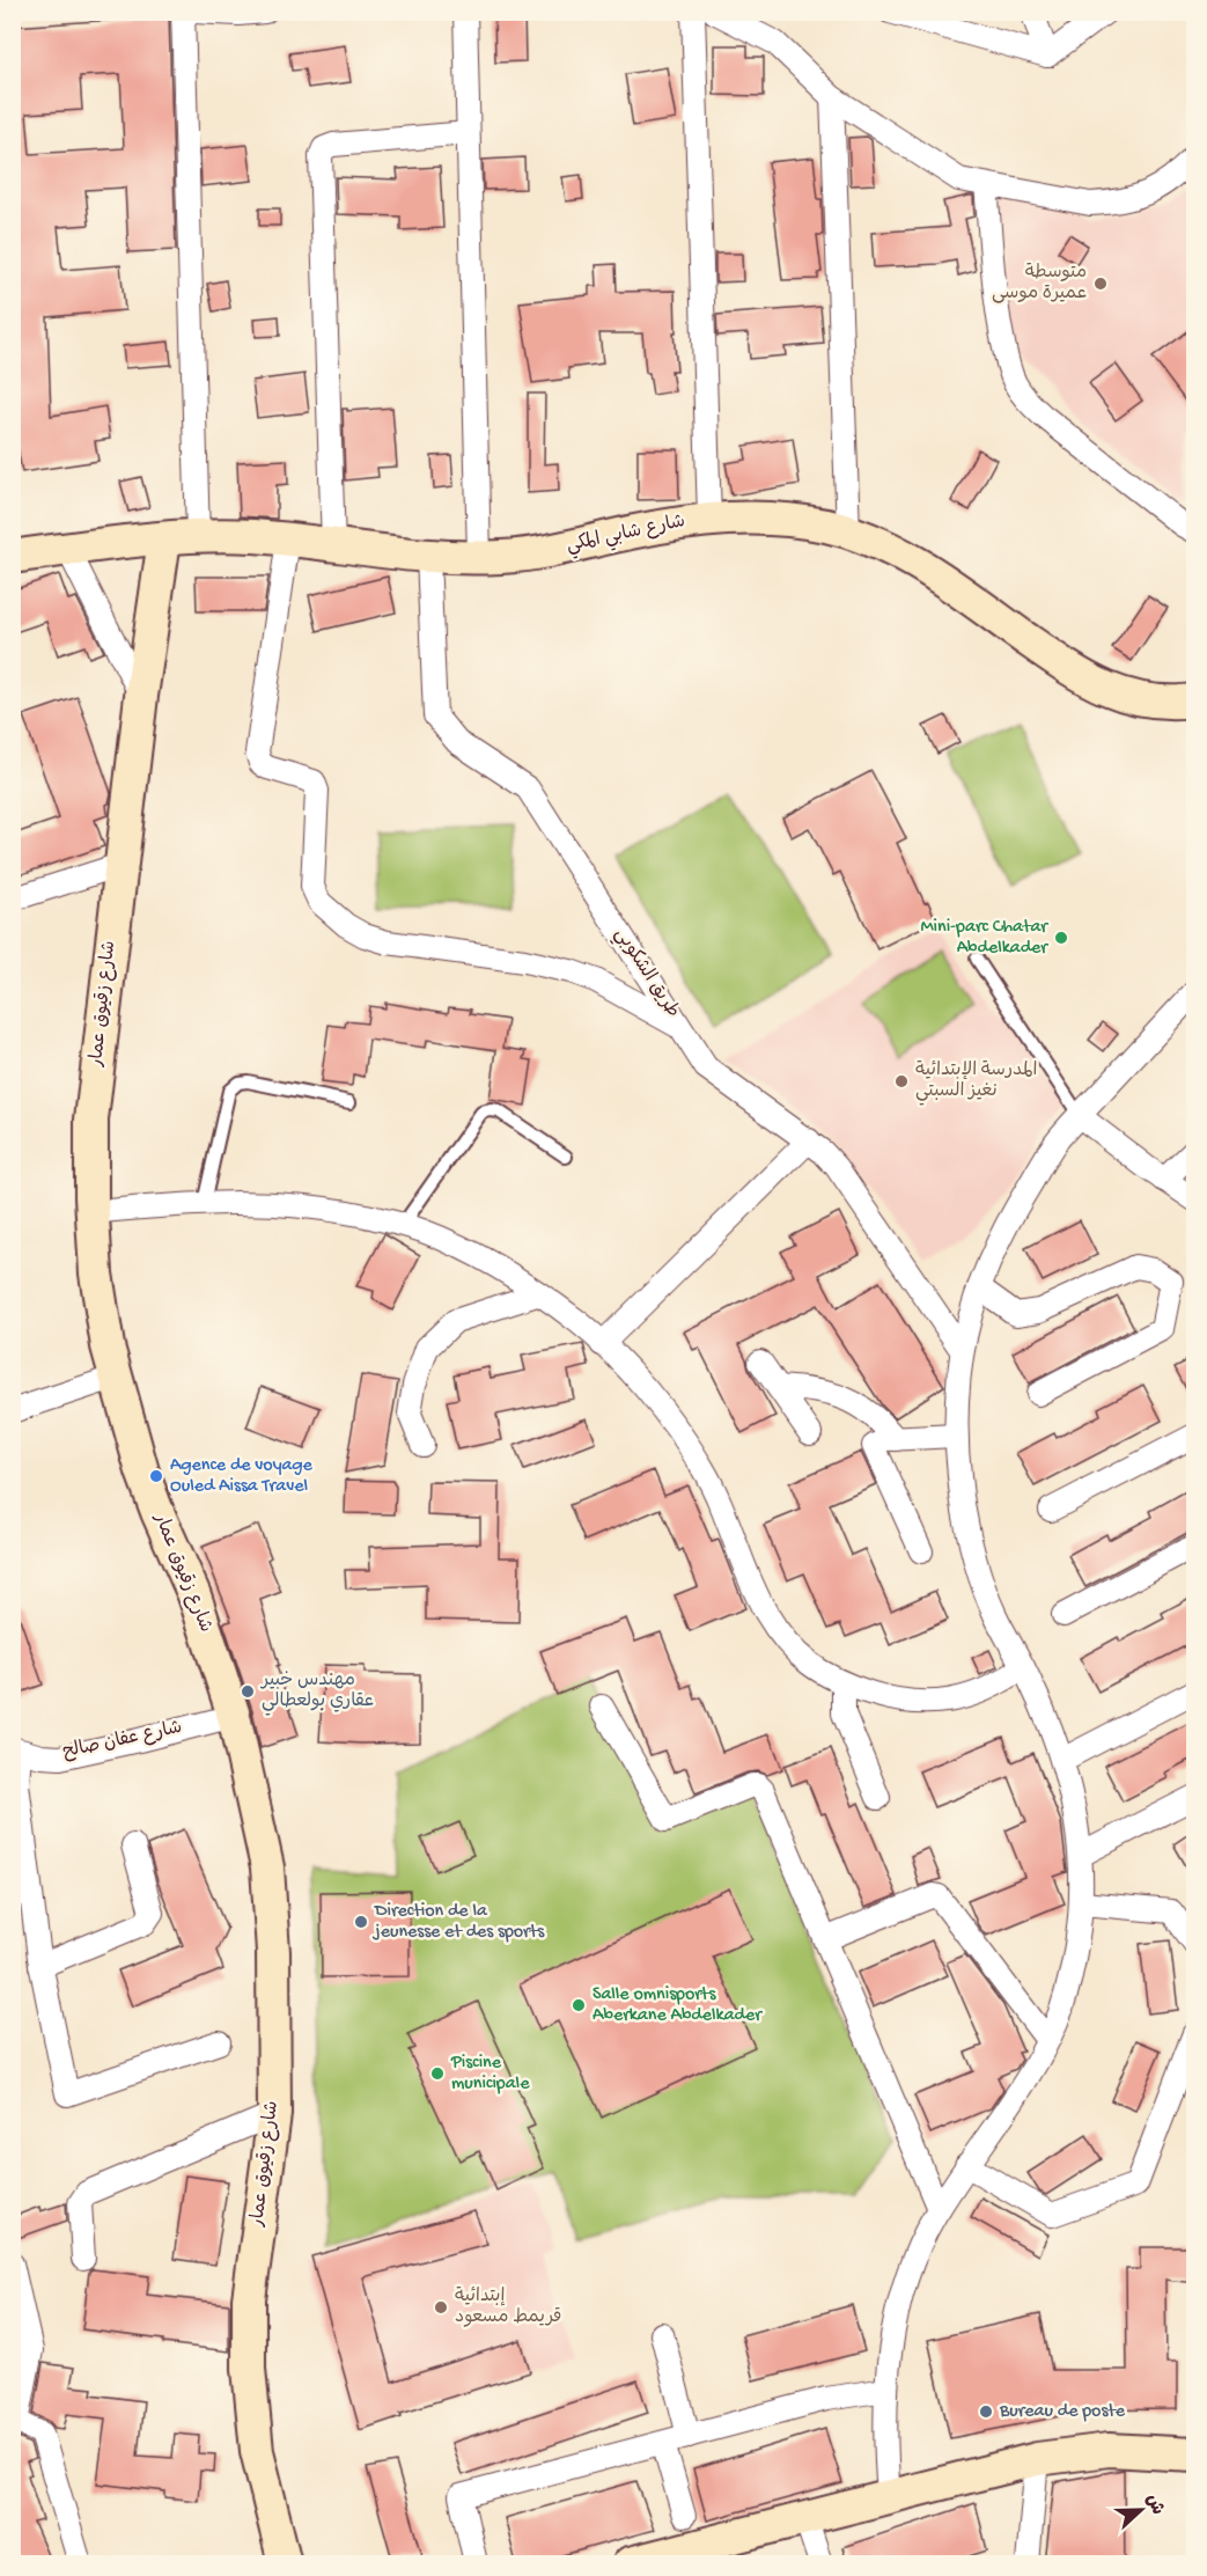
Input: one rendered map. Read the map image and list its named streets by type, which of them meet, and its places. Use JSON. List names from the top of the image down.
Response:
{
  "streets": {
    "main road": ["شارع شابي المكي", "شارع زقيوق عمار"],
    "street": ["طريق الشكوبي", "شارع عفان صالح"]
  },
  "crossings": [
    ["شارع شابي المكي", "طريق الشكوبي"],
    ["شارع شابي المكي", "شارع زقيوق عمار"],
    ["شارع زقيوق عمار", "شارع عفان صالح"]
  ],
  "places": [
    "متوسطة عميرة موسى",
    "Mini-parc Chatar Abdelkader",
    "المدرسة الإبتدائية نغيز السبتي",
    "Agence de voyage Ouled Aissa Travel",
    "مهندس خبير عقاري بولعطالي",
    "Direction de la jeunesse et des sports",
    "Salle omnisports Aberkane Abdelkader",
    "Piscine municipale",
    "إبتدائية قريمط مسعود",
    "Bureau de poste"
  ],
  "north": "right"
}
